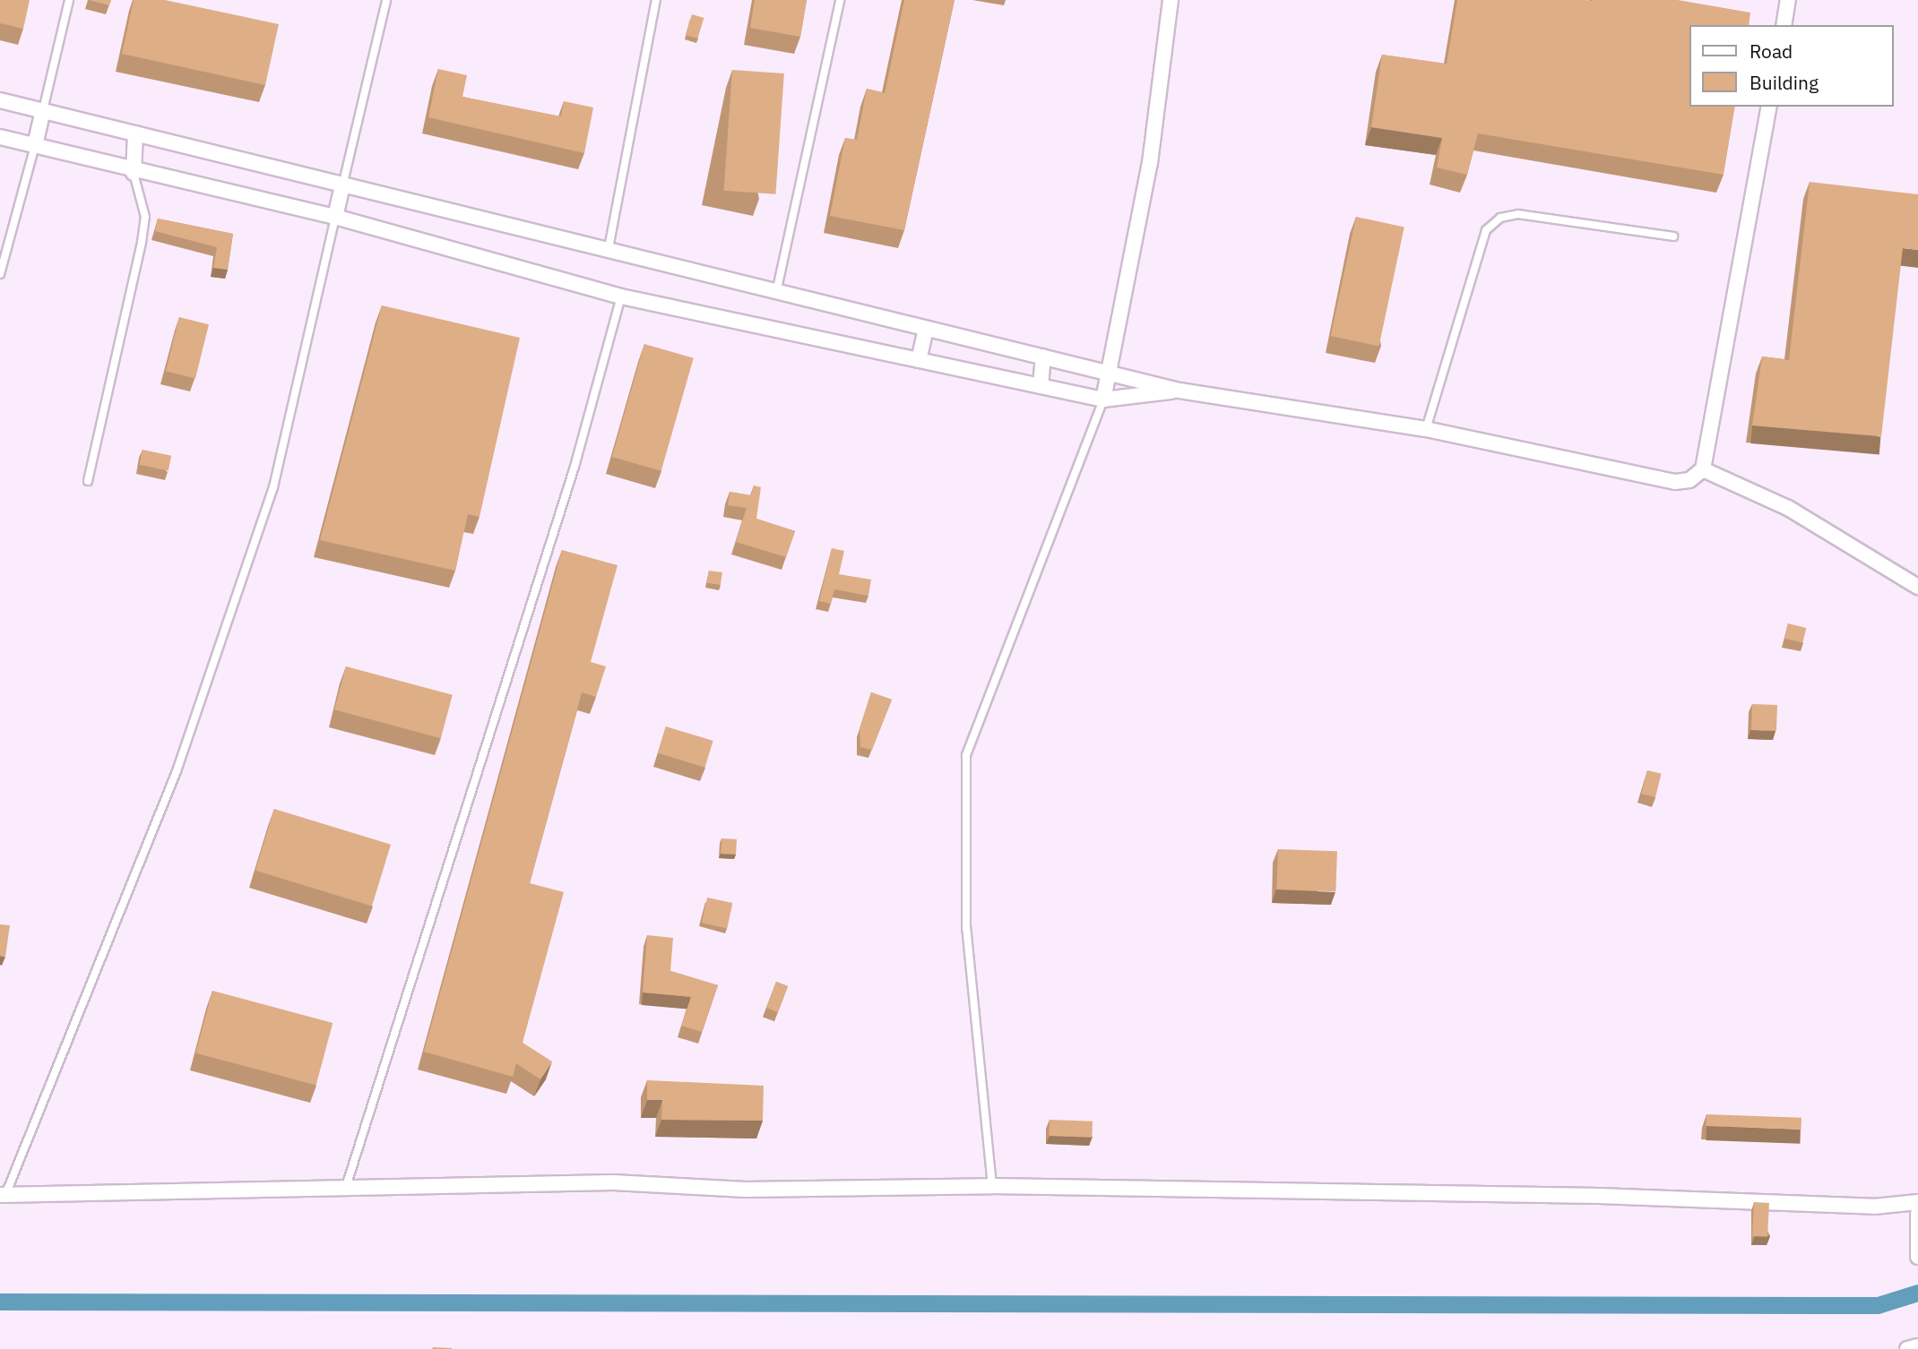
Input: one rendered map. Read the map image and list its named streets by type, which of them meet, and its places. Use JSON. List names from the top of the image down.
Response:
{
  "legend": ["Road", "Building"]
}
